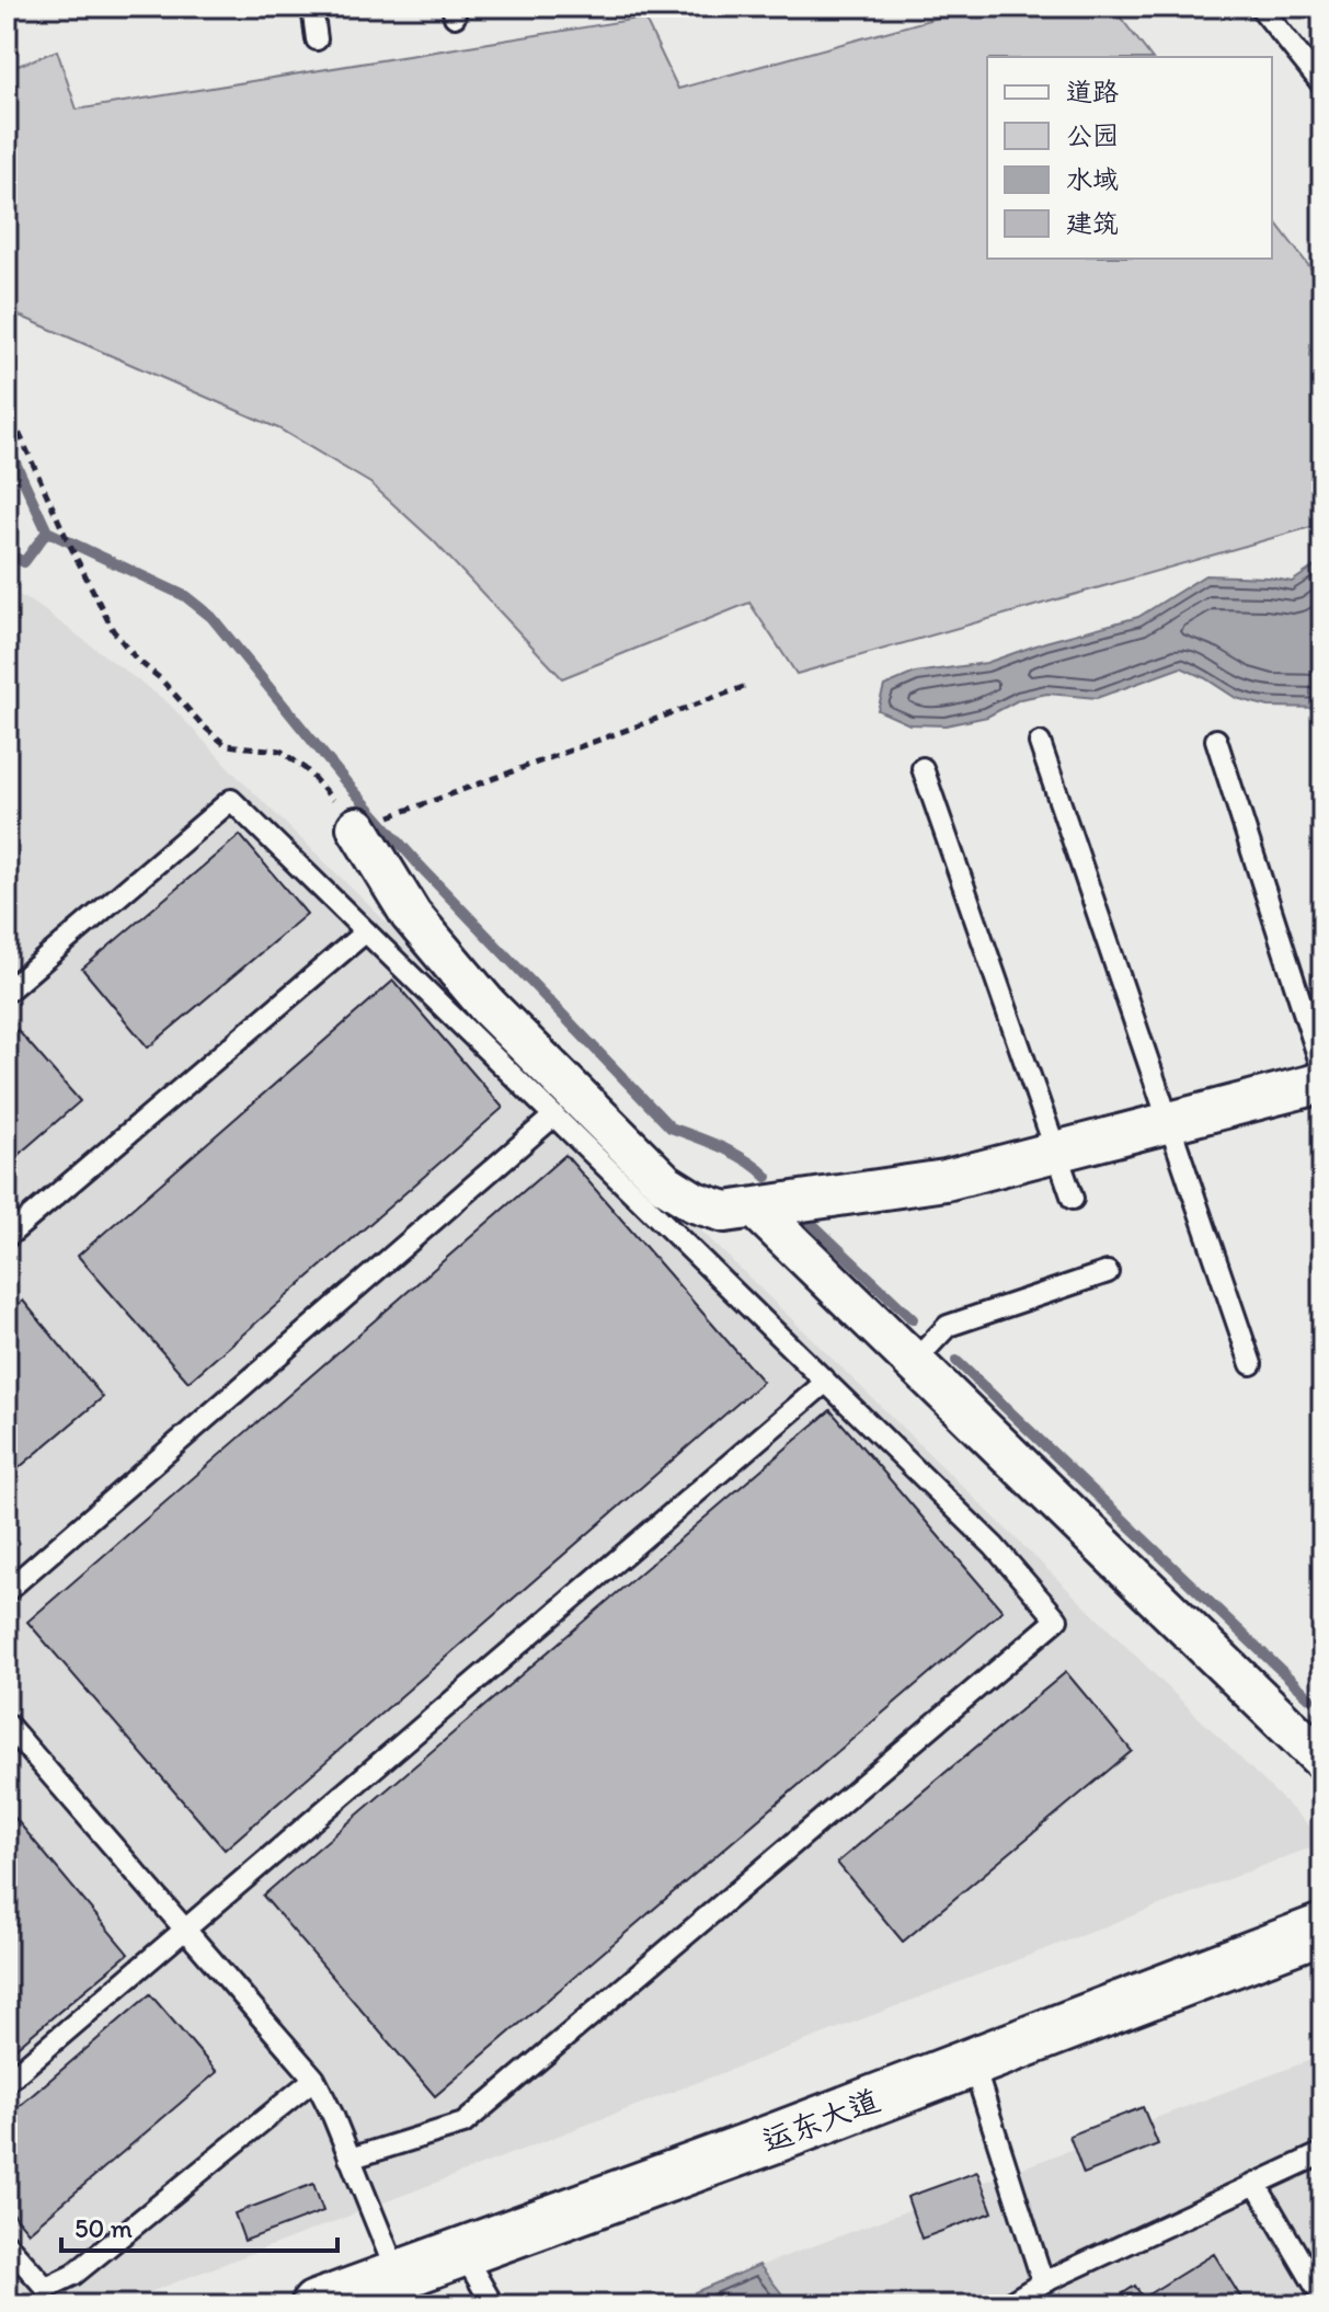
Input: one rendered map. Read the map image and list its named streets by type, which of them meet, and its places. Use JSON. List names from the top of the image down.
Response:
{
  "streets": {
    "street": ["运东大道"]
  },
  "legend": [
    "道路",
    "公园",
    "水域",
    "建筑"
  ],
  "scale_bar": "50 m"
}
